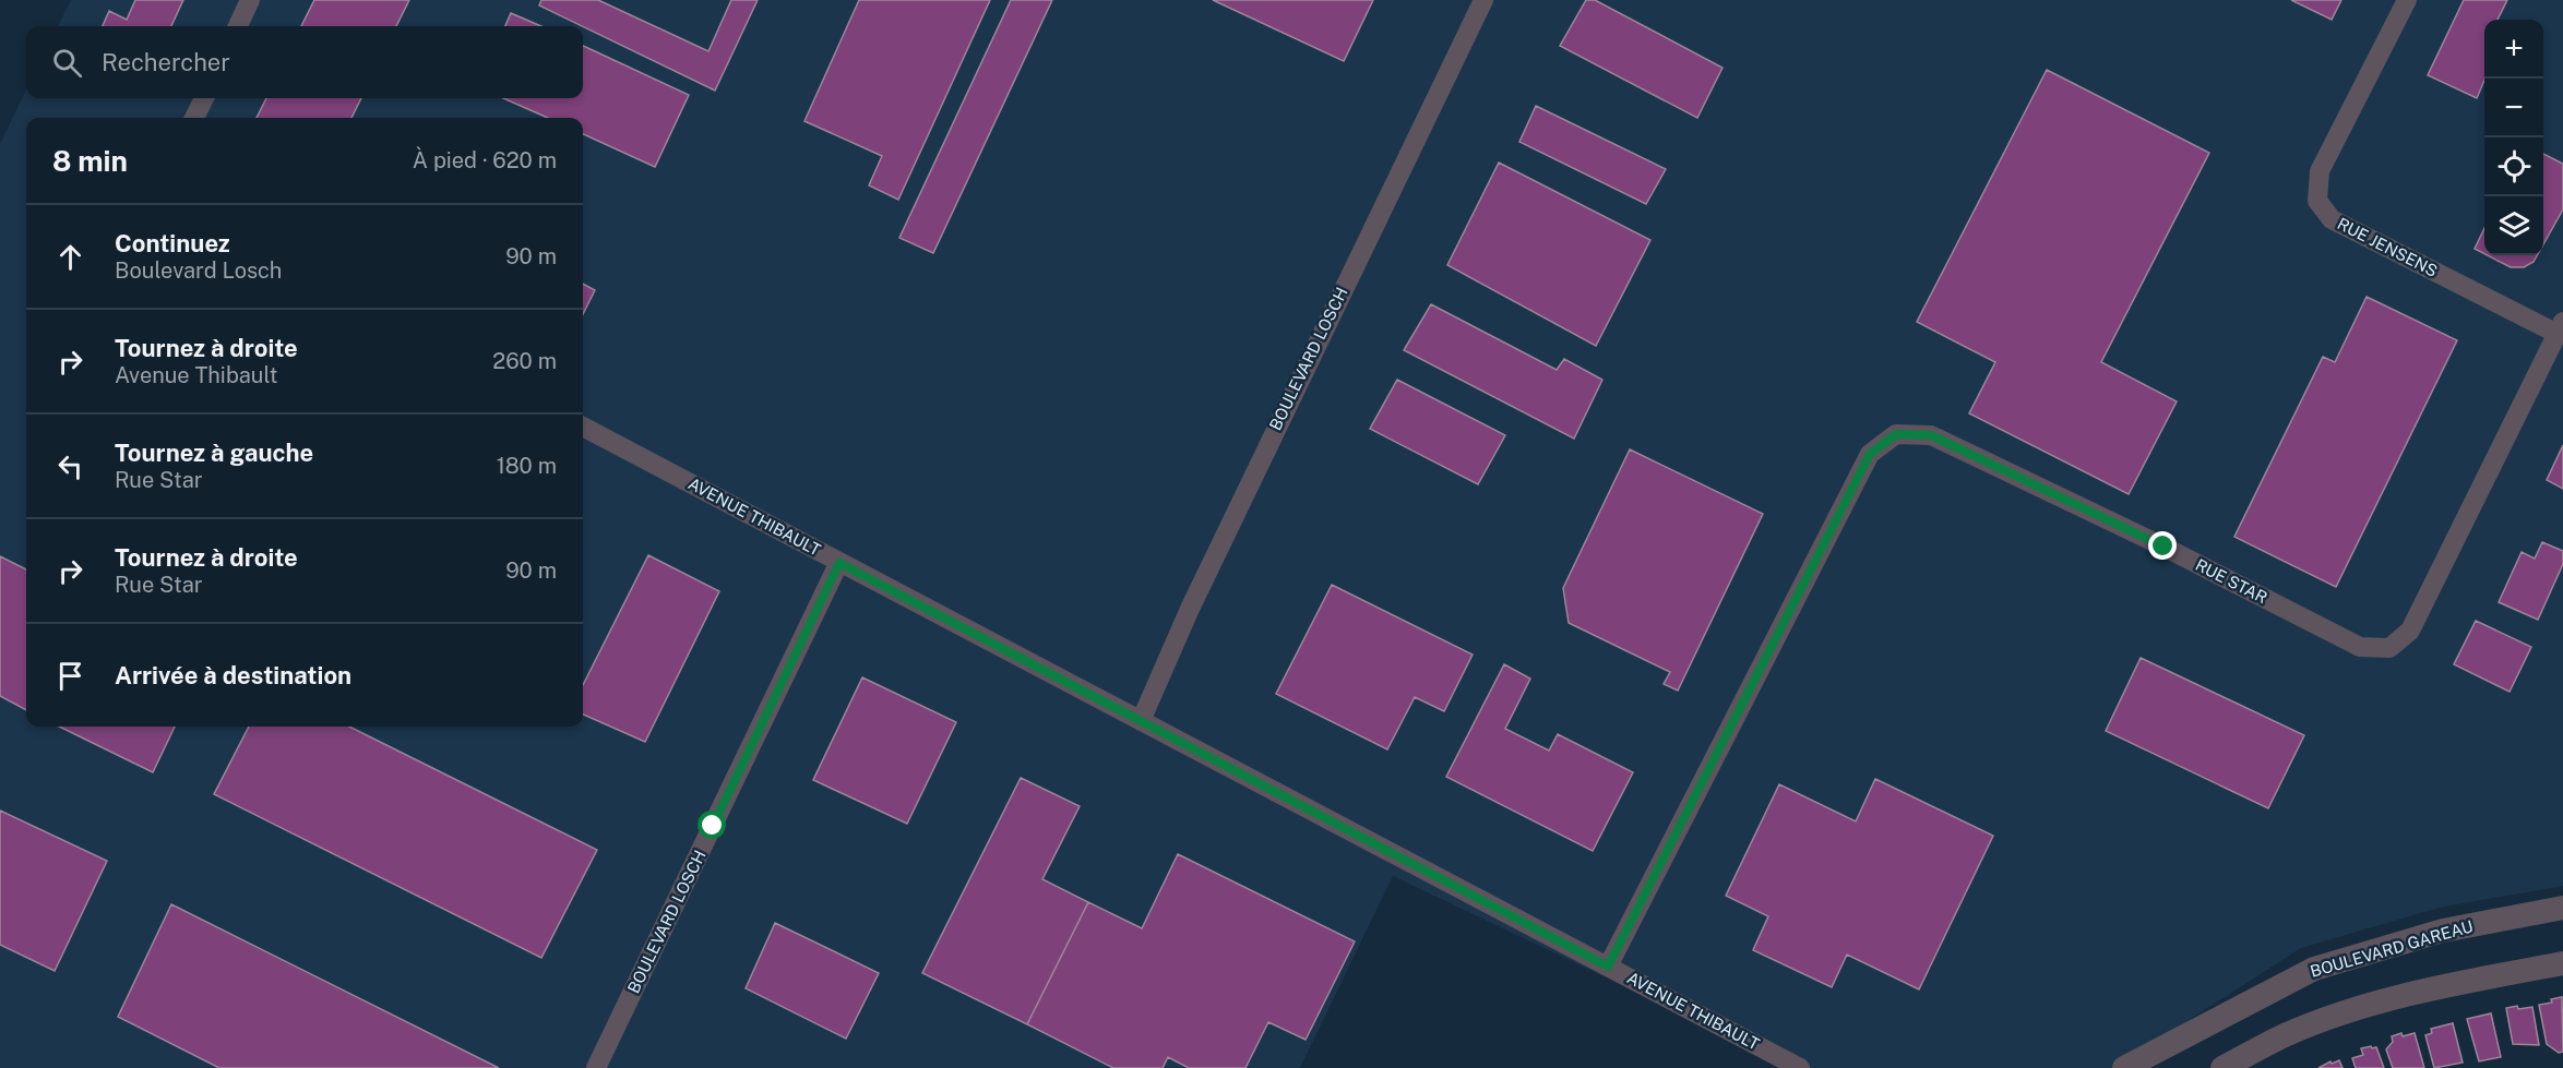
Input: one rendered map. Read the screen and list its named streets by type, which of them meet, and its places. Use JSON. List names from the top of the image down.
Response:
{
  "streets": {
    "street": [
      "RUE JENSENS",
      "BOULEVARD LOSCH",
      "AVENUE THIBAULT",
      "RUE STAR",
      "BOULEVARD GAREAU"
    ]
  },
  "crossings": [
    ["RUE JENSENS", "RUE STAR"],
    ["BOULEVARD LOSCH", "AVENUE THIBAULT"],
    ["AVENUE THIBAULT", "RUE STAR"]
  ],
  "page": {
    "map_buttons": ["+", "−"],
    "search": "Rechercher",
    "heading": ["8 min", "À pied · 620 m"],
    "list": [
      ["Continuez", "Boulevard Losch", "90 m"],
      ["Tournez à droite", "Avenue Thibault", "260 m"],
      ["Tournez à gauche", "Rue Star", "180 m"],
      ["Tournez à droite", "Rue Star", "90 m"],
      "Arrivée à destination"
    ]
  }
}
